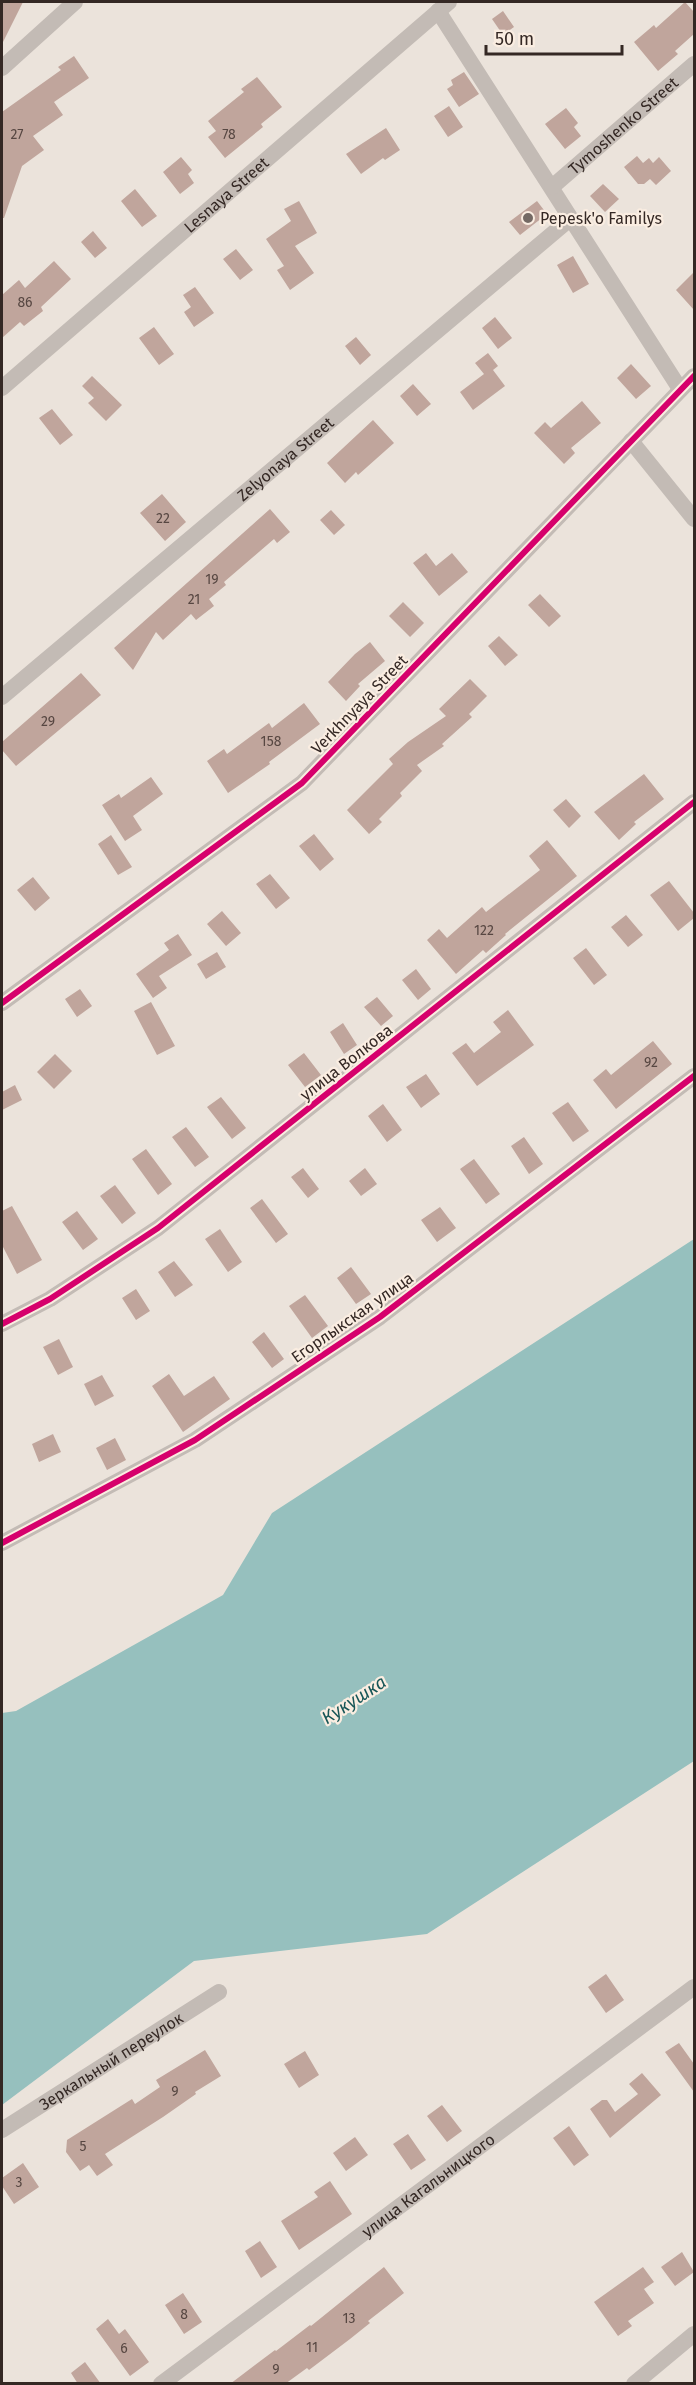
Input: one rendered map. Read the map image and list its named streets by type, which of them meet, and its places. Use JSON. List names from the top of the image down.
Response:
{
  "streets": {
    "street": [
      "Tymoshenko Street",
      "Lesnaya Street",
      "Zelyonaya Street",
      "Verkhnyaya Street",
      "улица Волкова",
      "Егорлыкская улица",
      "Зеркальный переулок",
      "улица Кагальницкого"
    ]
  },
  "water": ["Кукушка"],
  "places": ["Pepesk'o Familys"],
  "house_numbers": [
    "27",
    "78",
    "86",
    "22",
    "19",
    "21",
    "29",
    "158",
    "122",
    "92",
    "9",
    "5",
    "3",
    "8",
    "13",
    "11",
    "6",
    "9"
  ],
  "scale_bar": "50 m"
}
